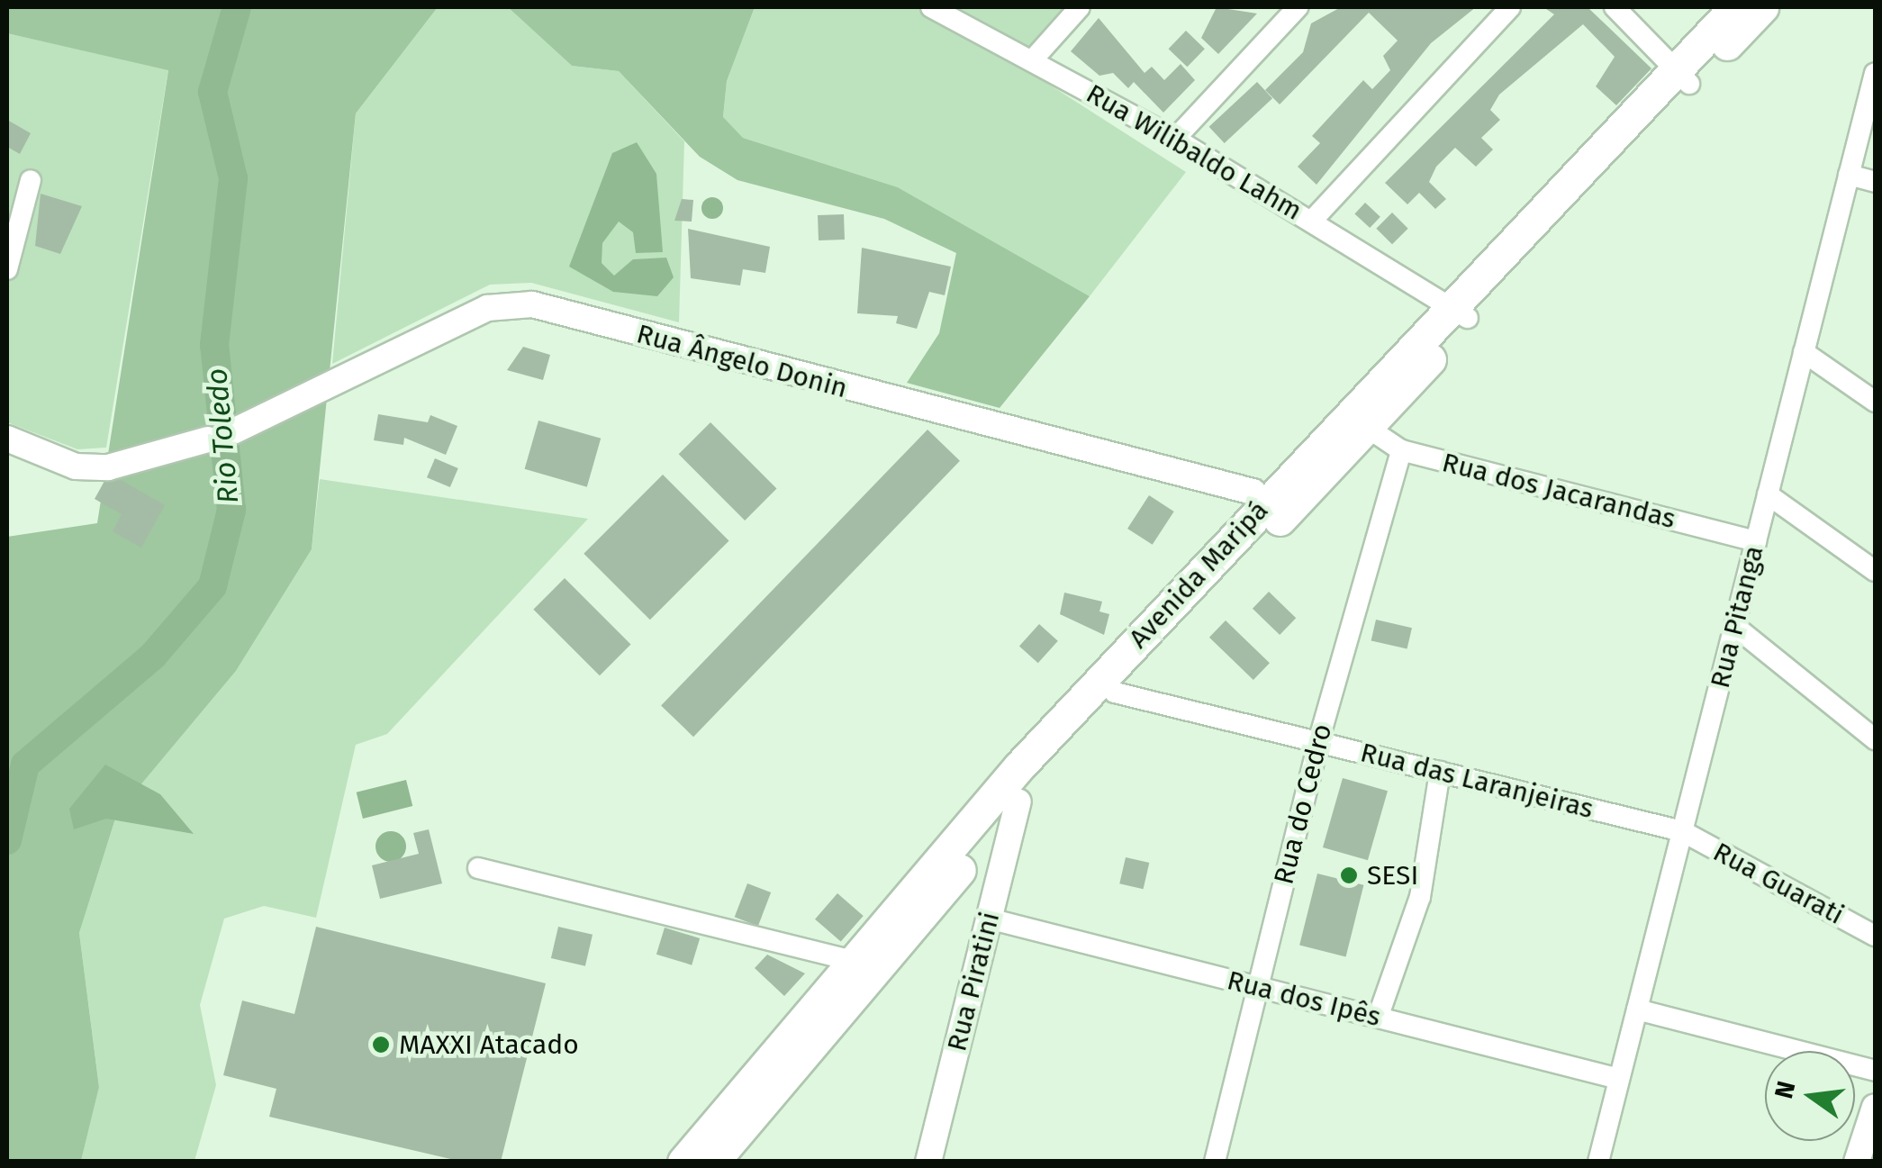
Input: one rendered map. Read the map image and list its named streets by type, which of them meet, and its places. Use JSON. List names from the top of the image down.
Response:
{
  "streets": {
    "main road": ["Avenida Maripá"],
    "street": [
      "Rua Wilibaldo Lahm",
      "Rua Ângelo Donin",
      "Rua dos Jacarandas",
      "Rua Pitanga",
      "Rua das Laranjeiras",
      "Rua do Cedro",
      "Rua Guarati",
      "Rua Piratini",
      "Rua dos Ipês"
    ]
  },
  "crossings": [
    ["Rua Wilibaldo Lahm", "Avenida Maripá"],
    ["Rua Ângelo Donin", "Avenida Maripá"],
    ["Rua dos Jacarandas", "Avenida Maripá"],
    ["Rua dos Jacarandas", "Rua Pitanga"],
    ["Rua dos Jacarandas", "Rua do Cedro"],
    ["Avenida Maripá", "Rua das Laranjeiras"],
    ["Avenida Maripá", "Rua Piratini"],
    ["Rua Pitanga", "Rua das Laranjeiras"],
    ["Rua Pitanga", "Rua Guarati"],
    ["Rua Pitanga", "Rua dos Ipês"],
    ["Rua das Laranjeiras", "Rua do Cedro"],
    ["Rua das Laranjeiras", "Rua Guarati"],
    ["Rua do Cedro", "Rua dos Ipês"],
    ["Rua Piratini", "Rua dos Ipês"]
  ],
  "water": ["Rio Toledo"],
  "places": ["SESI", "MAXXI Atacado"],
  "north": "left"
}
